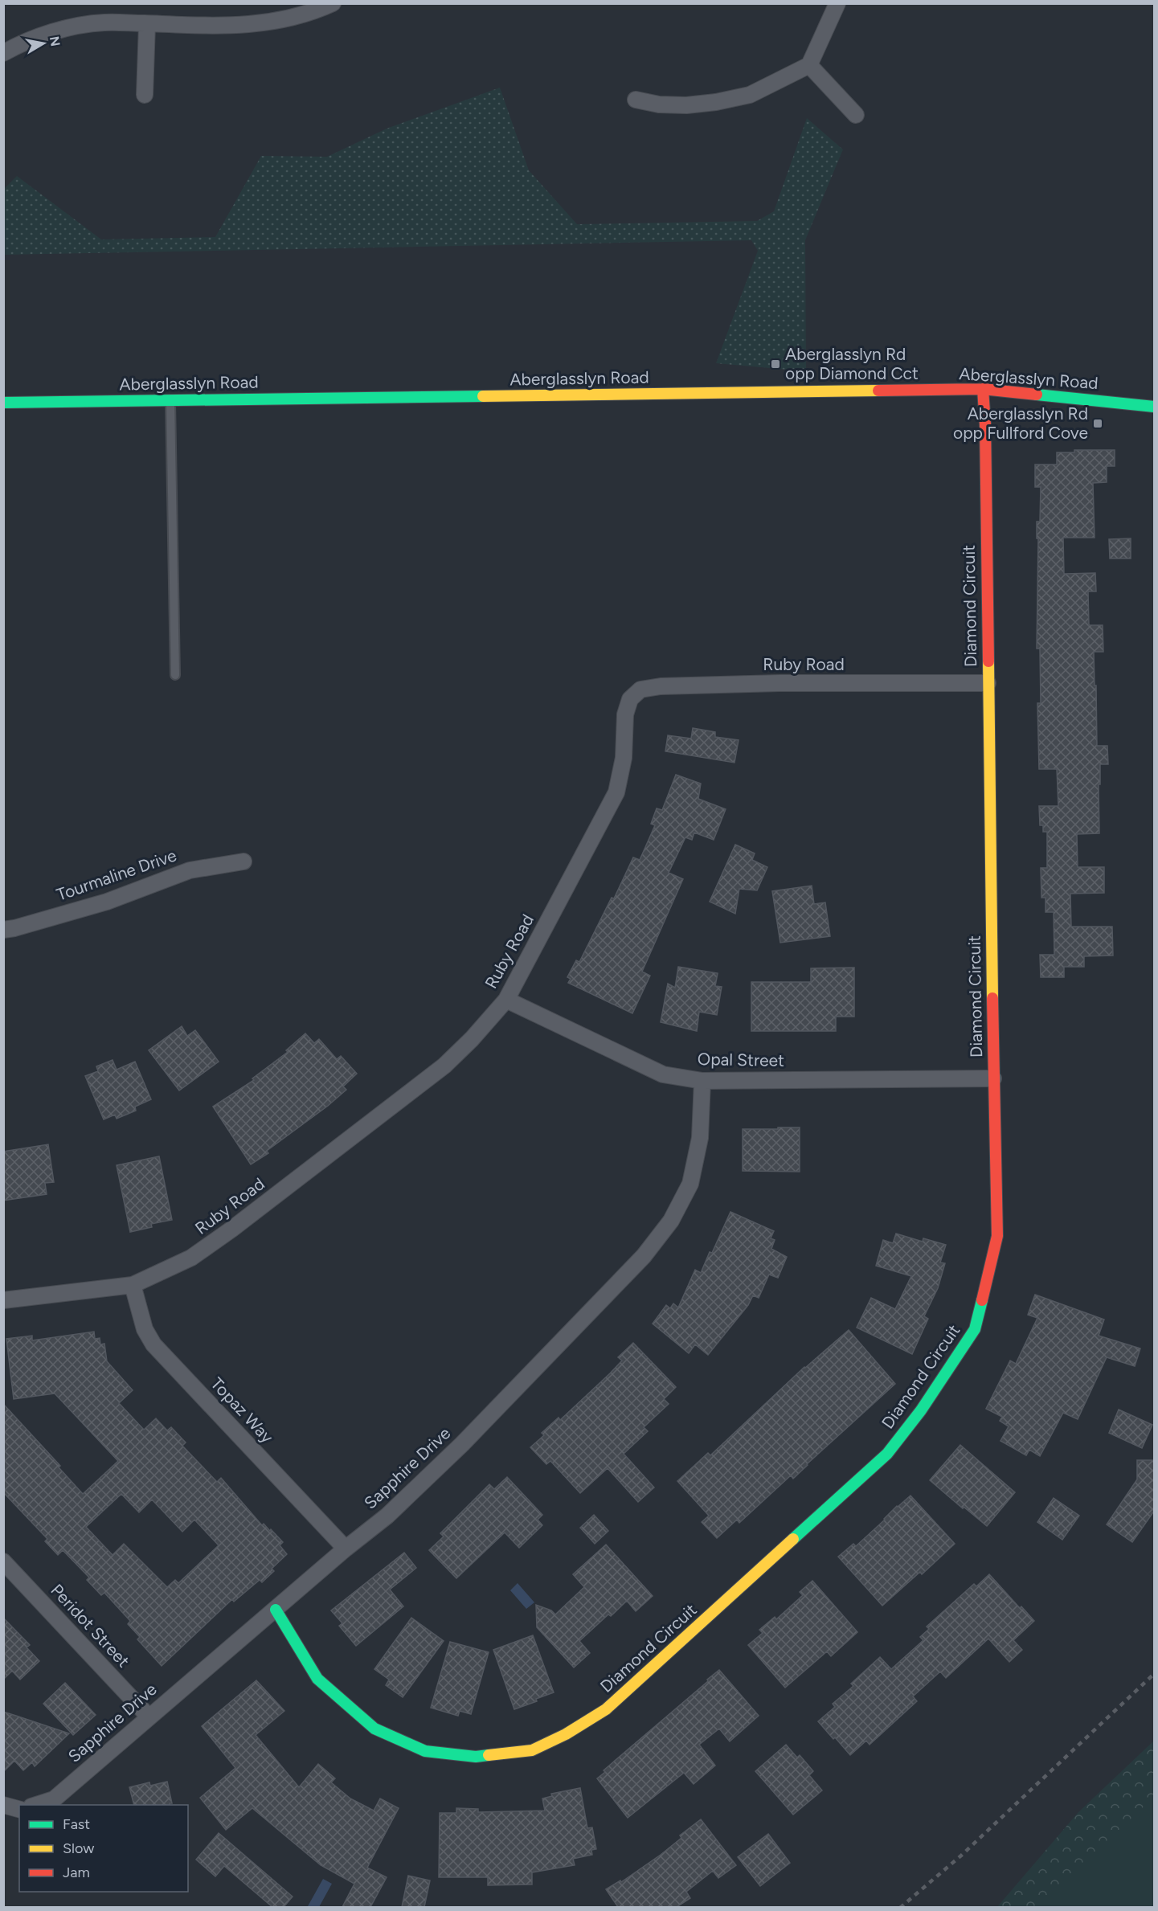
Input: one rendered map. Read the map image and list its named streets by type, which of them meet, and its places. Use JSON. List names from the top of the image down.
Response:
{
  "streets": {
    "street": [
      "Aberglasslyn Road",
      "Diamond Circuit",
      "Ruby Road",
      "Tourmaline Drive",
      "Opal Street",
      "Topaz Way",
      "Sapphire Drive",
      "Peridot Street"
    ]
  },
  "crossings": [
    ["Aberglasslyn Road", "Diamond Circuit"],
    ["Diamond Circuit", "Ruby Road"],
    ["Diamond Circuit", "Opal Street"],
    ["Diamond Circuit", "Sapphire Drive"],
    ["Ruby Road", "Opal Street"],
    ["Ruby Road", "Topaz Way"],
    ["Opal Street", "Sapphire Drive"],
    ["Topaz Way", "Sapphire Drive"],
    ["Sapphire Drive", "Peridot Street"]
  ],
  "places": {
    "transit": ["Aberglasslyn Rd opp Diamond Cct", "Aberglasslyn Rd opp Fullford Cove"]
  },
  "legend": ["Fast", "Slow", "Jam"],
  "north": "right"
}
